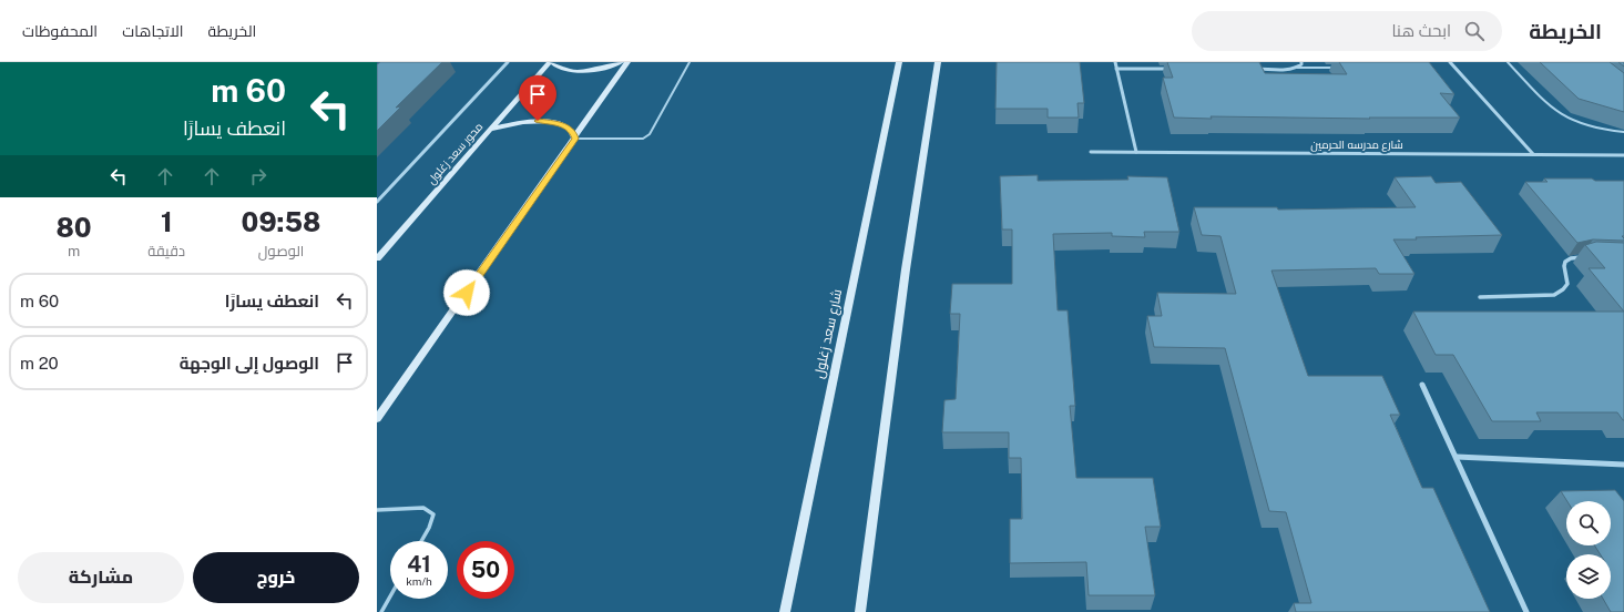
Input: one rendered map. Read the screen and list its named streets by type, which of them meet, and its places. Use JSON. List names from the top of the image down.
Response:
{
  "streets": {
    "street": ["شارع مدرسه الحرمين", "محور سعد زغلول", "شارع سعد زغلول"]
  },
  "page": {
    "header": "الخريطة",
    "search": "ابحث هنا",
    "nav": ["الخريطة", "الاتجاهات", "المحفوظات"],
    "turn": ["60 m", "انعطف يسارًا"],
    "eta": [
      "09:58",
      "الوصول",
      "1",
      "دقيقة",
      "80",
      "m"
    ],
    "list": [
      {
        "name": "انعطف يسارًا",
        "value": "60 m"
      },
      {
        "name": "الوصول إلى الوجهة",
        "value": "20 m"
      }
    ],
    "speed": "41 km/h",
    "limit": "50",
    "buttons": ["خروج", "مشاركة"]
  }
}
